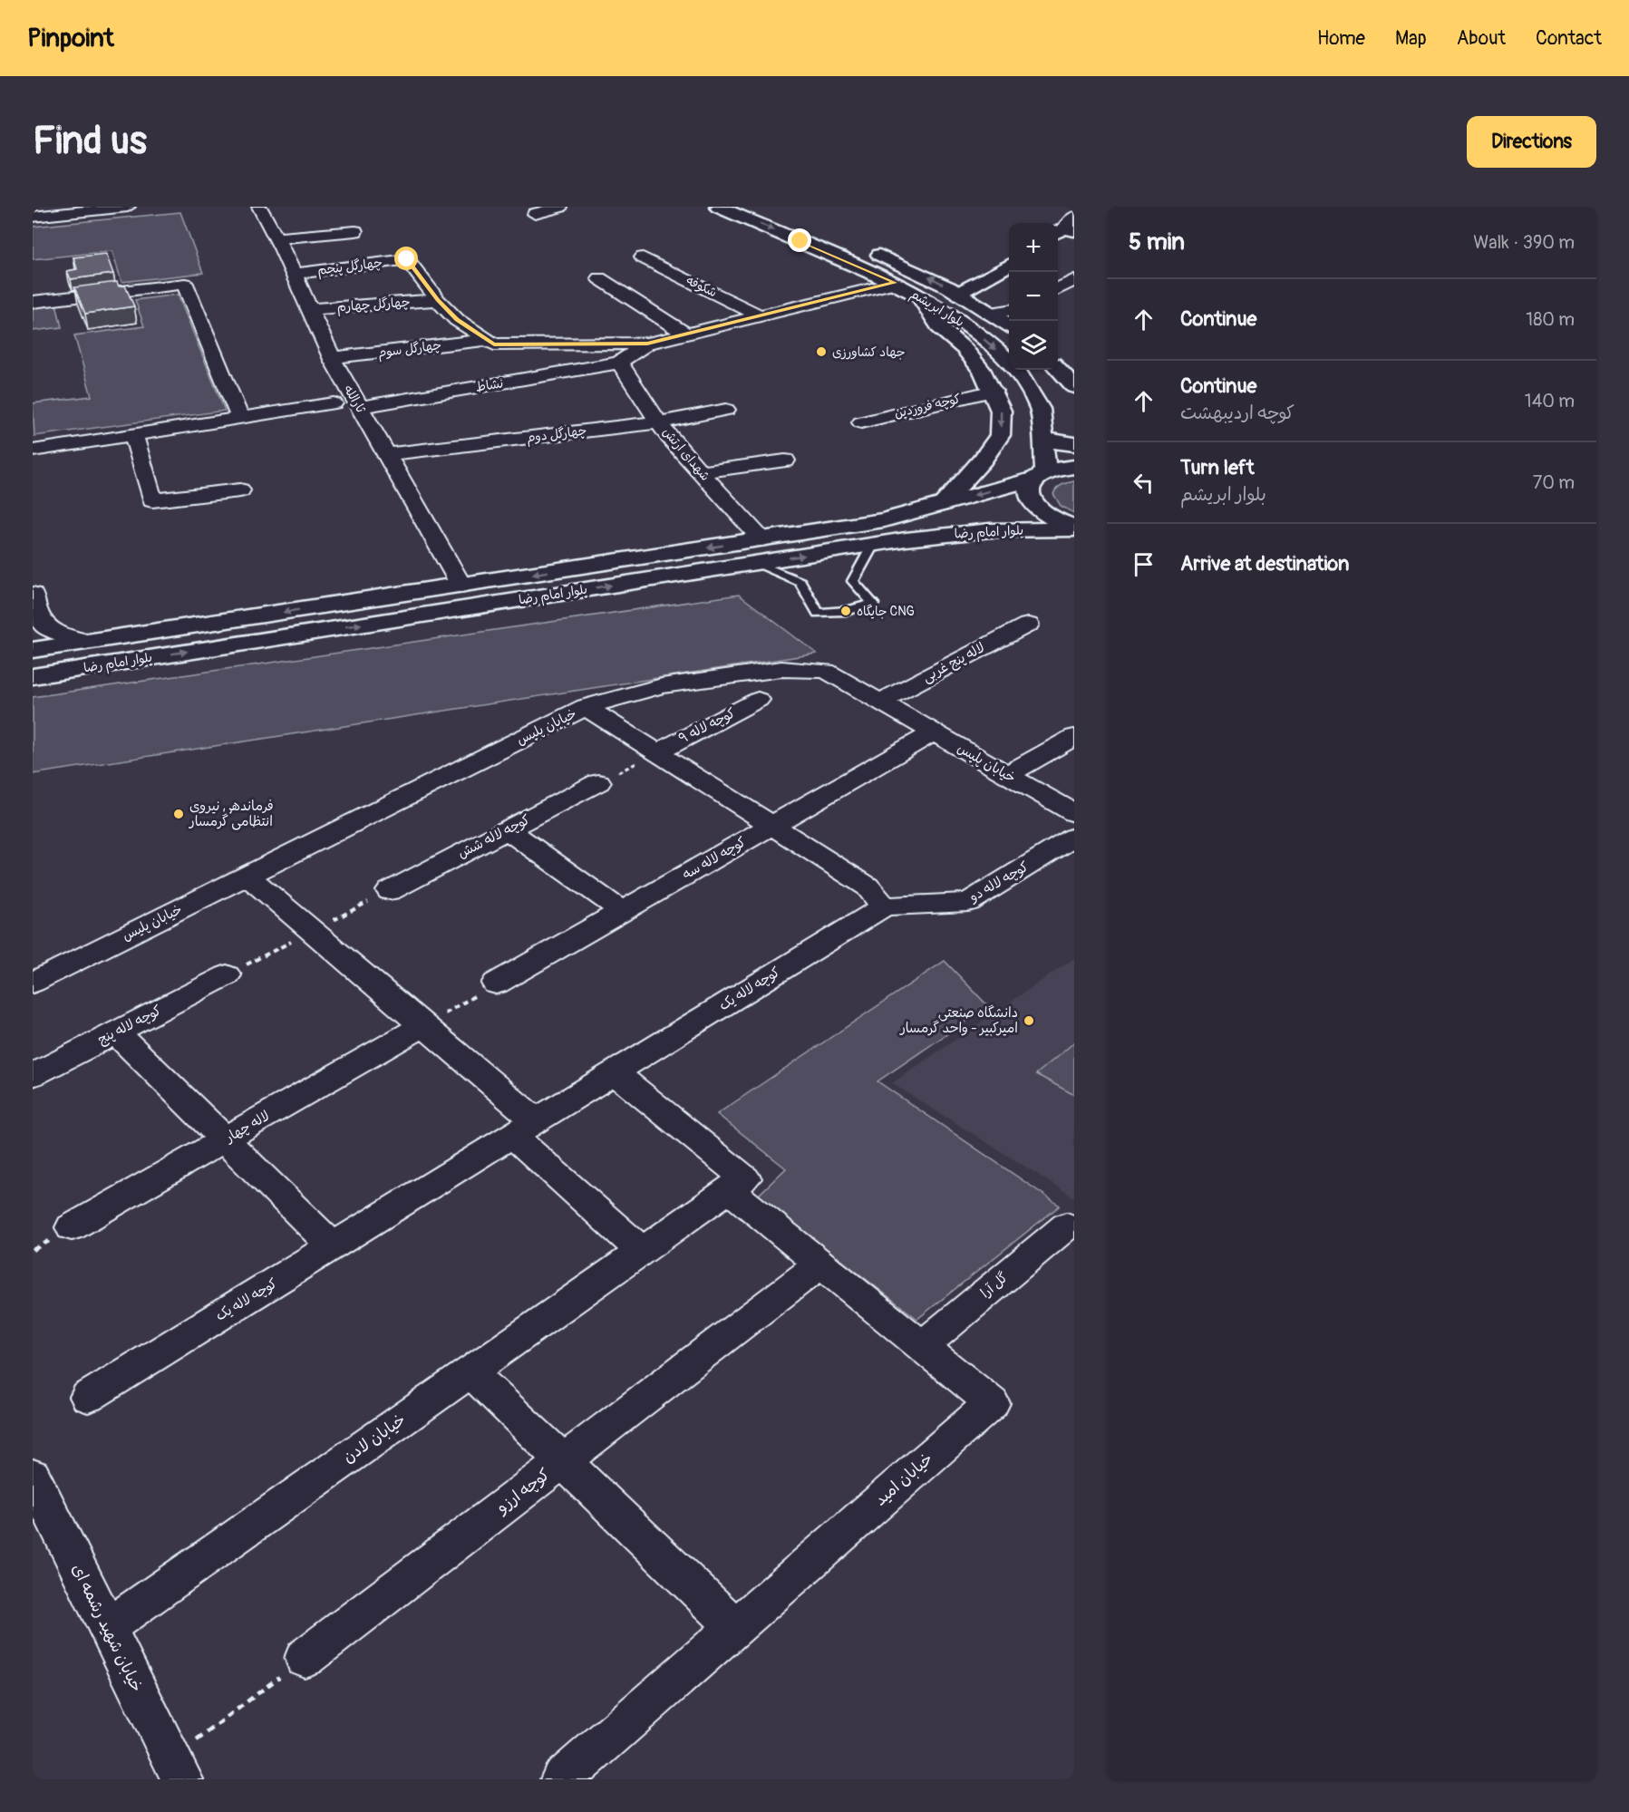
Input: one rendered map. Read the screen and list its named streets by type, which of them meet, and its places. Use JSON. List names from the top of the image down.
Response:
{
  "streets": {
    "main road": ["بلوار ابریشم", "بلوار امام رضا"],
    "street": [
      "چهارگل پنجم",
      "شکوفه",
      "چهارگل چهارم",
      "چهارگل سوم",
      "نشاط",
      "ثارالله",
      "کوچه فروردین",
      "چهارگل دوم",
      "شهدای ارتش",
      "لاله پنج غربی",
      "کوچه لاله ۹",
      "خیابان پلیس",
      "کوچه لاله شش",
      "کوچه لاله سه",
      "کوچه لاله دو",
      "کوچه لاله یک",
      "کوچه لاله پنج",
      "لاله چهار",
      "گل آرا",
      "خیابان لادن",
      "خیابان امید",
      "کوچه ارزو",
      "خیابان شهید رشمه ای"
    ]
  },
  "crossings": [
    ["چهارگل پنجم", "چهارگل چهارم"],
    ["چهارگل پنجم", "ثارالله"],
    ["چهارگل چهارم", "ثارالله"],
    ["بلوار ابریشم", "بلوار امام رضا"],
    ["چهارگل سوم", "ثارالله"],
    ["نشاط", "ثارالله"],
    ["نشاط", "شهدای ارتش"],
    ["ثارالله", "چهارگل دوم"],
    ["ثارالله", "بلوار امام رضا"],
    ["چهارگل دوم", "شهدای ارتش"],
    ["شهدای ارتش", "بلوار امام رضا"],
    ["لاله پنج غربی", "خیابان پلیس"],
    ["خیابان پلیس", "کوچه لاله سه"],
    ["کوچه لاله دو", "کوچه لاله یک"],
    ["گل آرا", "خیابان امید"],
    ["خیابان لادن", "خیابان امید"],
    ["خیابان لادن", "خیابان شهید رشمه ای"],
    ["خیابان امید", "کوچه ارزو"]
  ],
  "places": [
    "جهاد کشاورزی",
    "جایگاه CNG",
    "فرماندهی نیروی انتظامی گرمسار",
    "دانشگاه صنعتی امیرکبیر - واحد گرمسار"
  ],
  "page": {
    "header": "Pinpoint",
    "nav": [
      "Home",
      "Map",
      "About",
      "Contact"
    ],
    "buttons": "Directions",
    "title": "Find us",
    "heading": ["5 min", "Walk · 390 m"],
    "map_buttons": ["+", "−"],
    "list": [
      ["Continue", "180 m"],
      ["Continue", "کوچه اردیبهشت", "140 m"],
      ["Turn left", "بلوار ابریشم", "70 m"],
      "Arrive at destination"
    ]
  }
}
